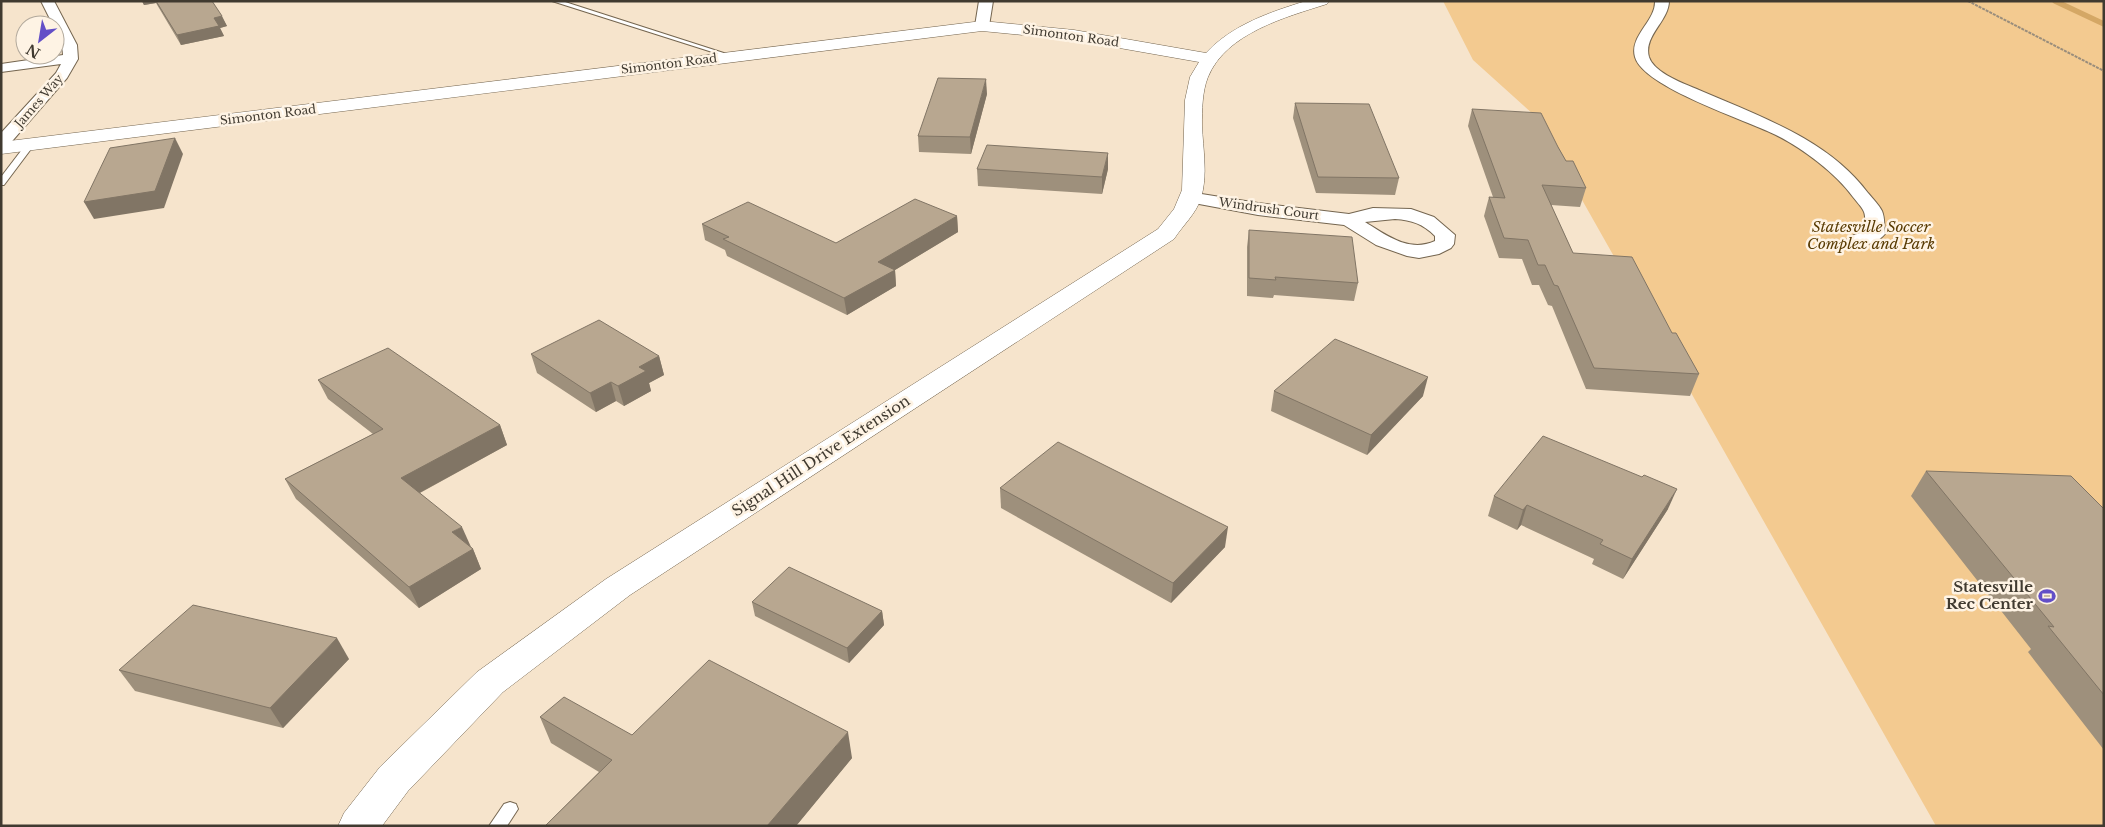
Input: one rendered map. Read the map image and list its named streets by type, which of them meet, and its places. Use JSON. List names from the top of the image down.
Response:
{
  "streets": {
    "street": [
      "Simonton Road",
      "James Way",
      "Windrush Court",
      "Signal Hill Drive Extension"
    ]
  },
  "crossings": [
    ["Simonton Road", "Signal Hill Drive Extension"],
    ["Windrush Court", "Signal Hill Drive Extension"]
  ],
  "parks": ["Statesville Soccer Complex and Park"],
  "places": {
    "sports": ["Statesville Rec Center"]
  },
  "north": "bottom left"
}
